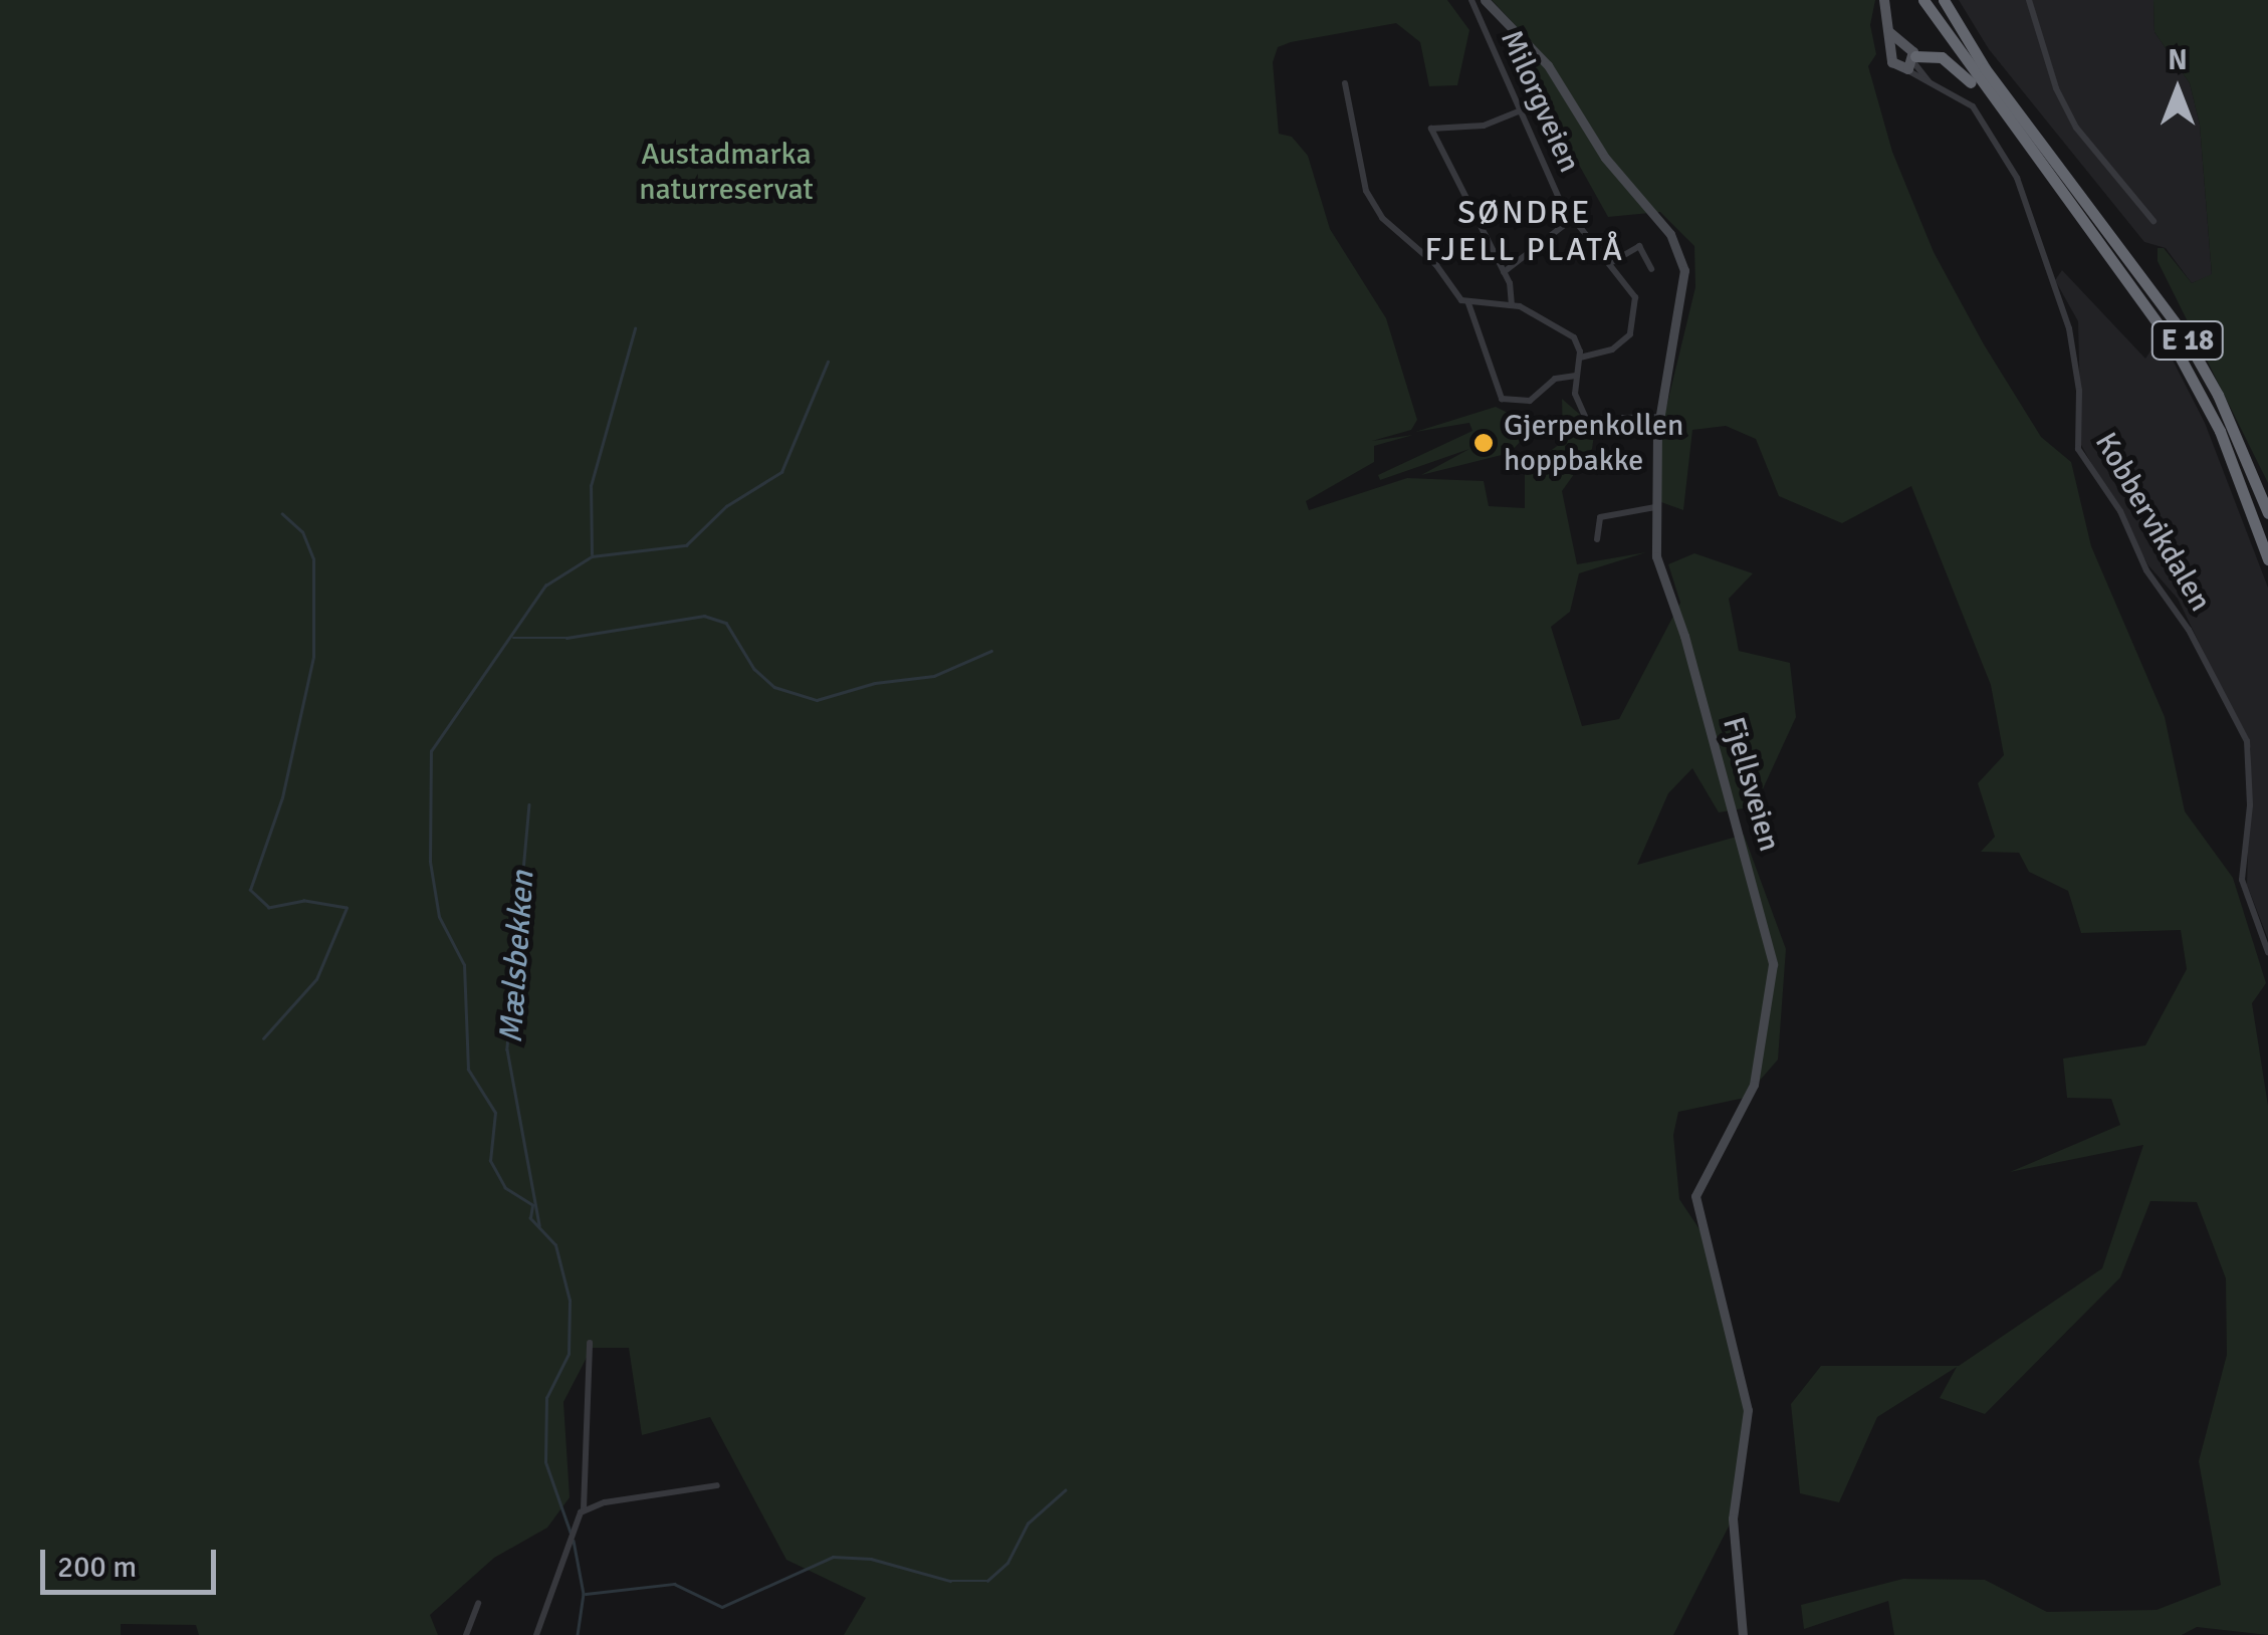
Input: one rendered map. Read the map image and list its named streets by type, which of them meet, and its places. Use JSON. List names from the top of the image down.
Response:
{
  "streets": {
    "highway": ["E 18"],
    "main road": ["Fjellsveien"],
    "street": ["Milorgveien", "Kobbervikdalen"]
  },
  "crossings": [
    ["E 18", "Kobbervikdalen"]
  ],
  "districts": ["SØNDRE FJELL PLATÅ"],
  "water": ["Mælsbekken"],
  "parks": ["Austadmarka naturreservat"],
  "places": ["Gjerpenkollen hoppbakke"],
  "scale_bar": "200 m",
  "north": "top"
}
